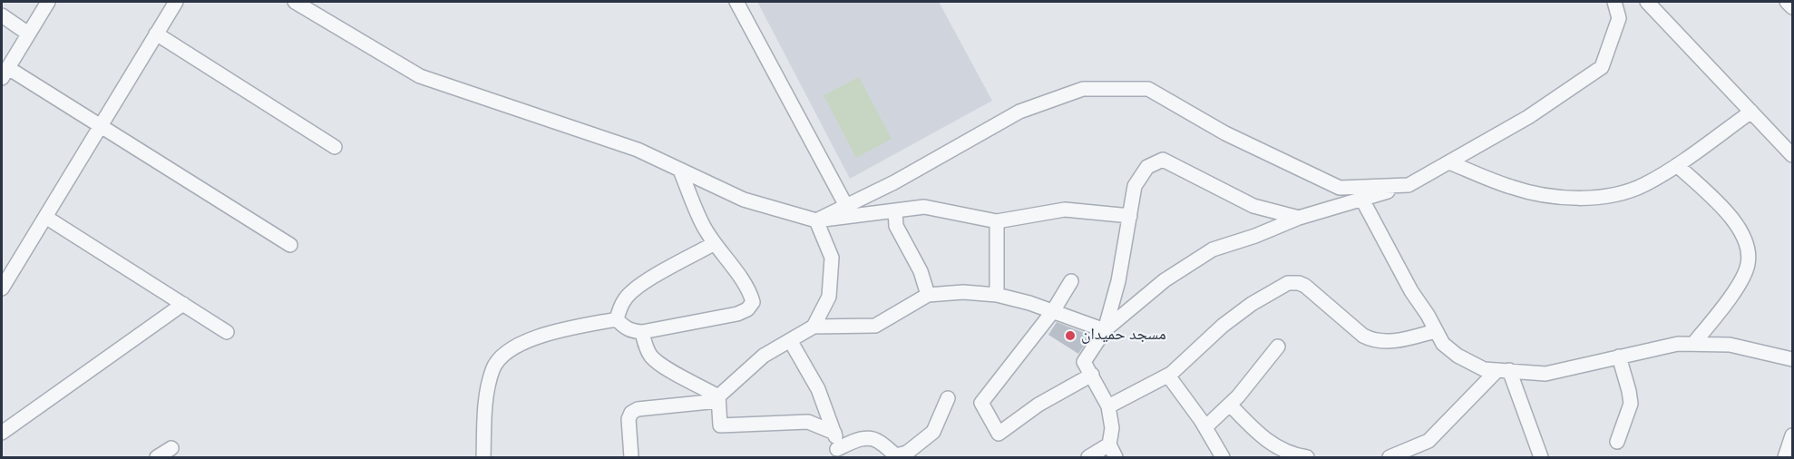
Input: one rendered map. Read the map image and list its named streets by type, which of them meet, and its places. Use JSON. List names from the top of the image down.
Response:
{
  "places": ["مسجد حميدان"]
}
